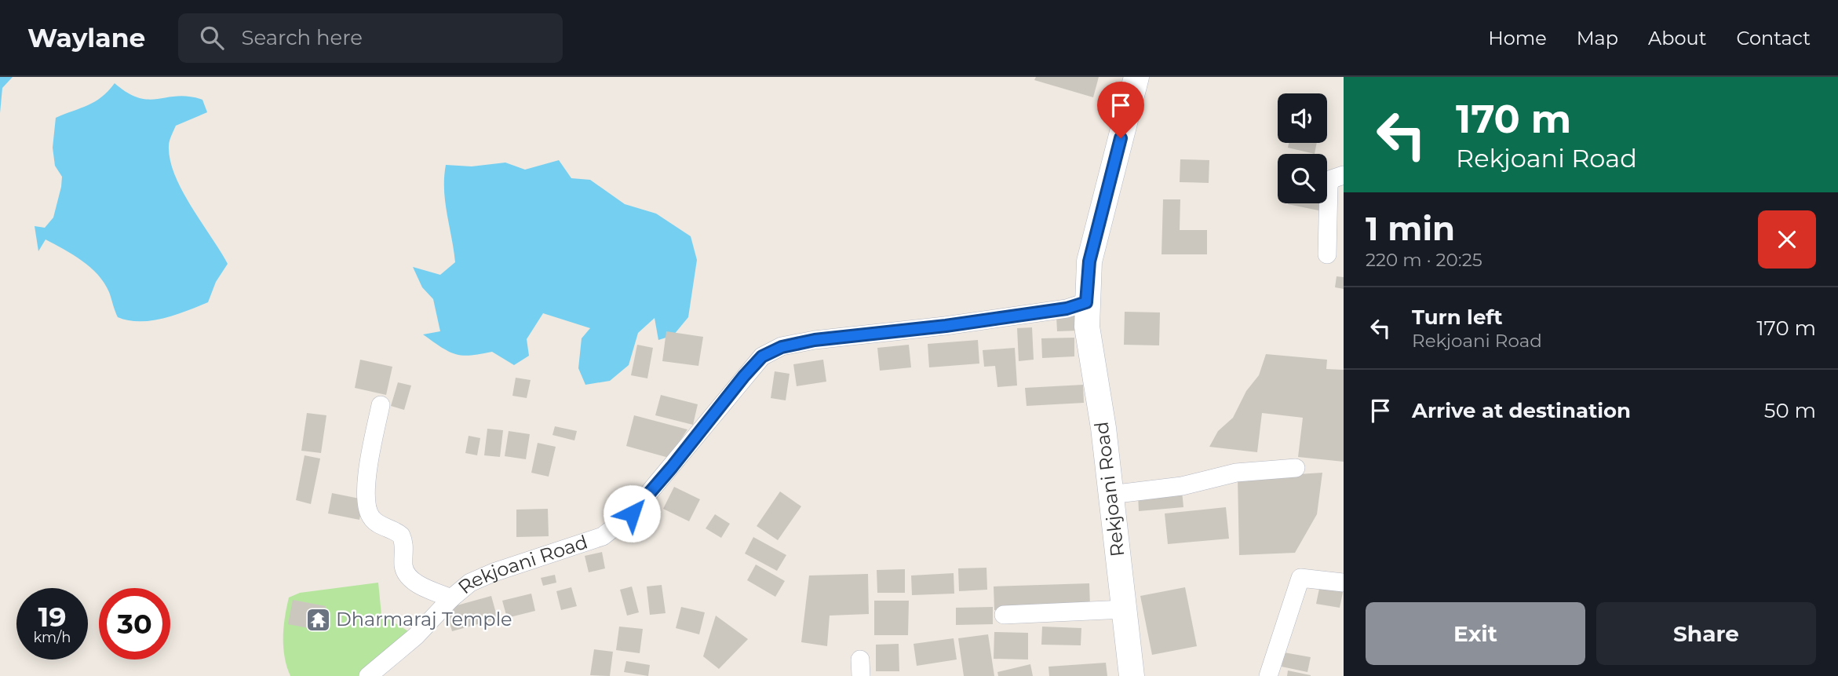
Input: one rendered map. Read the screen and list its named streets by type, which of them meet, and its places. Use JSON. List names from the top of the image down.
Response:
{
  "streets": {
    "street": ["Rekjoani Road"]
  },
  "places": {
    "temple": ["Dharmaraj Temple"]
  },
  "page": {
    "header": "Waylane",
    "search": "Search here",
    "nav": [
      "Home",
      "Map",
      "About",
      "Contact"
    ],
    "turn": ["170 m", "Rekjoani Road"],
    "heading": ["1 min", "220 m · 20:25"],
    "list": [
      {
        "name": "Turn left",
        "note": "Rekjoani Road",
        "value": "170 m"
      },
      {
        "name": "Arrive at destination",
        "value": "50 m"
      }
    ],
    "speed": "19 km/h",
    "limit": "30",
    "buttons": ["Exit", "Share"]
  }
}
